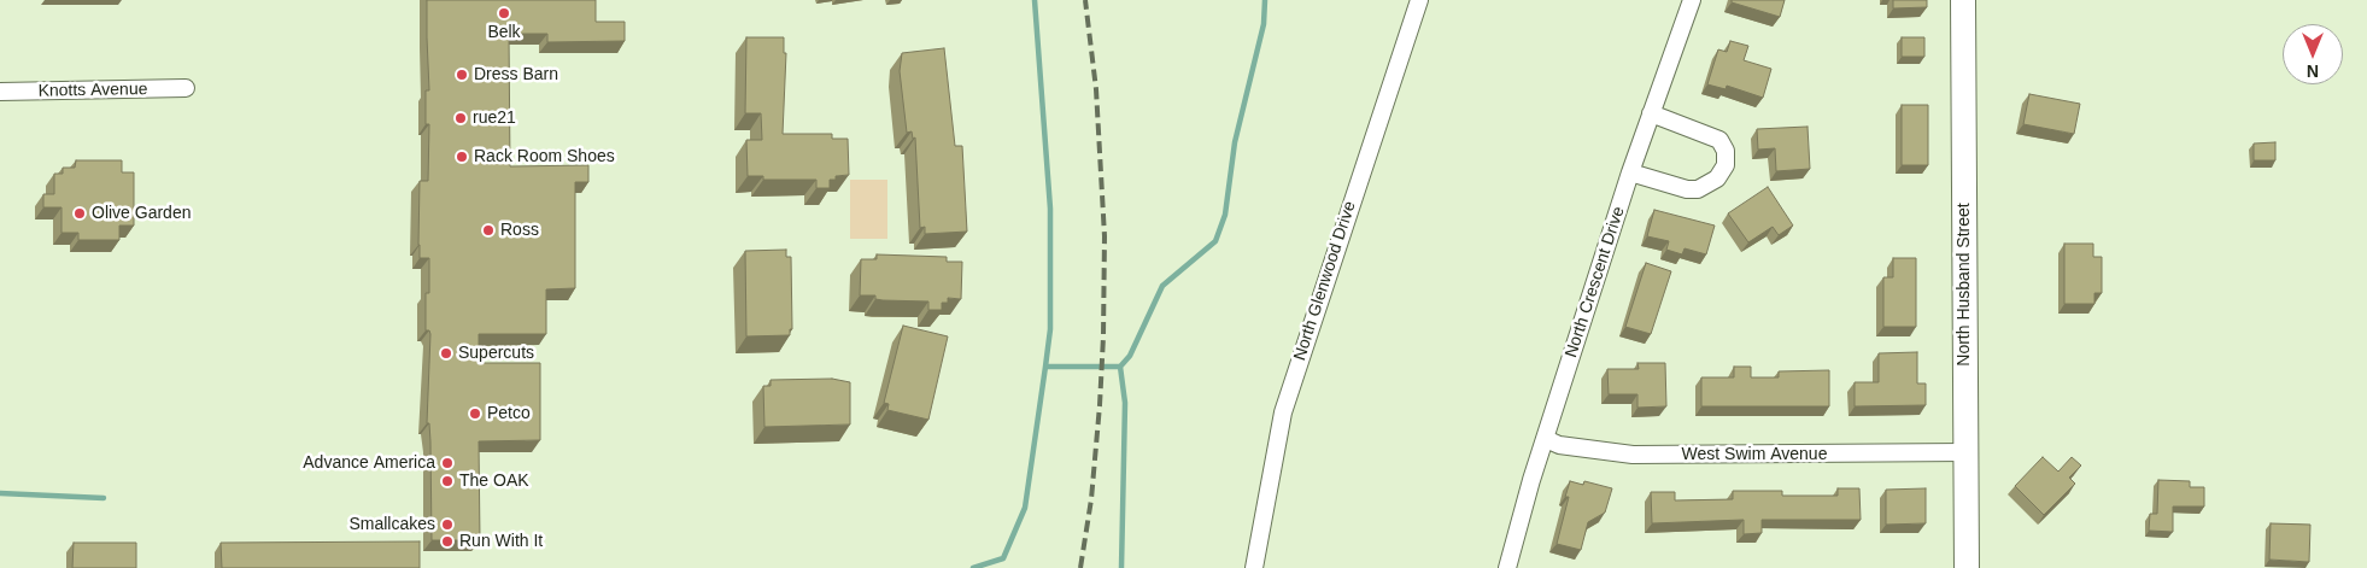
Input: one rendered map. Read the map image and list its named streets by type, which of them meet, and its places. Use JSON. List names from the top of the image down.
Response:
{
  "streets": {
    "street": [
      "Knotts Avenue",
      "North Glenwood Drive",
      "North Crescent Drive",
      "North Husband Street",
      "West Swim Avenue"
    ]
  },
  "crossings": [
    ["North Crescent Drive", "West Swim Avenue"],
    ["North Husband Street", "West Swim Avenue"]
  ],
  "places": [
    "Belk",
    "Dress Barn",
    "rue21",
    "Rack Room Shoes",
    "Olive Garden",
    "Ross",
    "Supercuts",
    "Petco",
    "Advance America",
    "The OAK",
    "Smallcakes",
    "Run With It"
  ],
  "north": "bottom"
}
